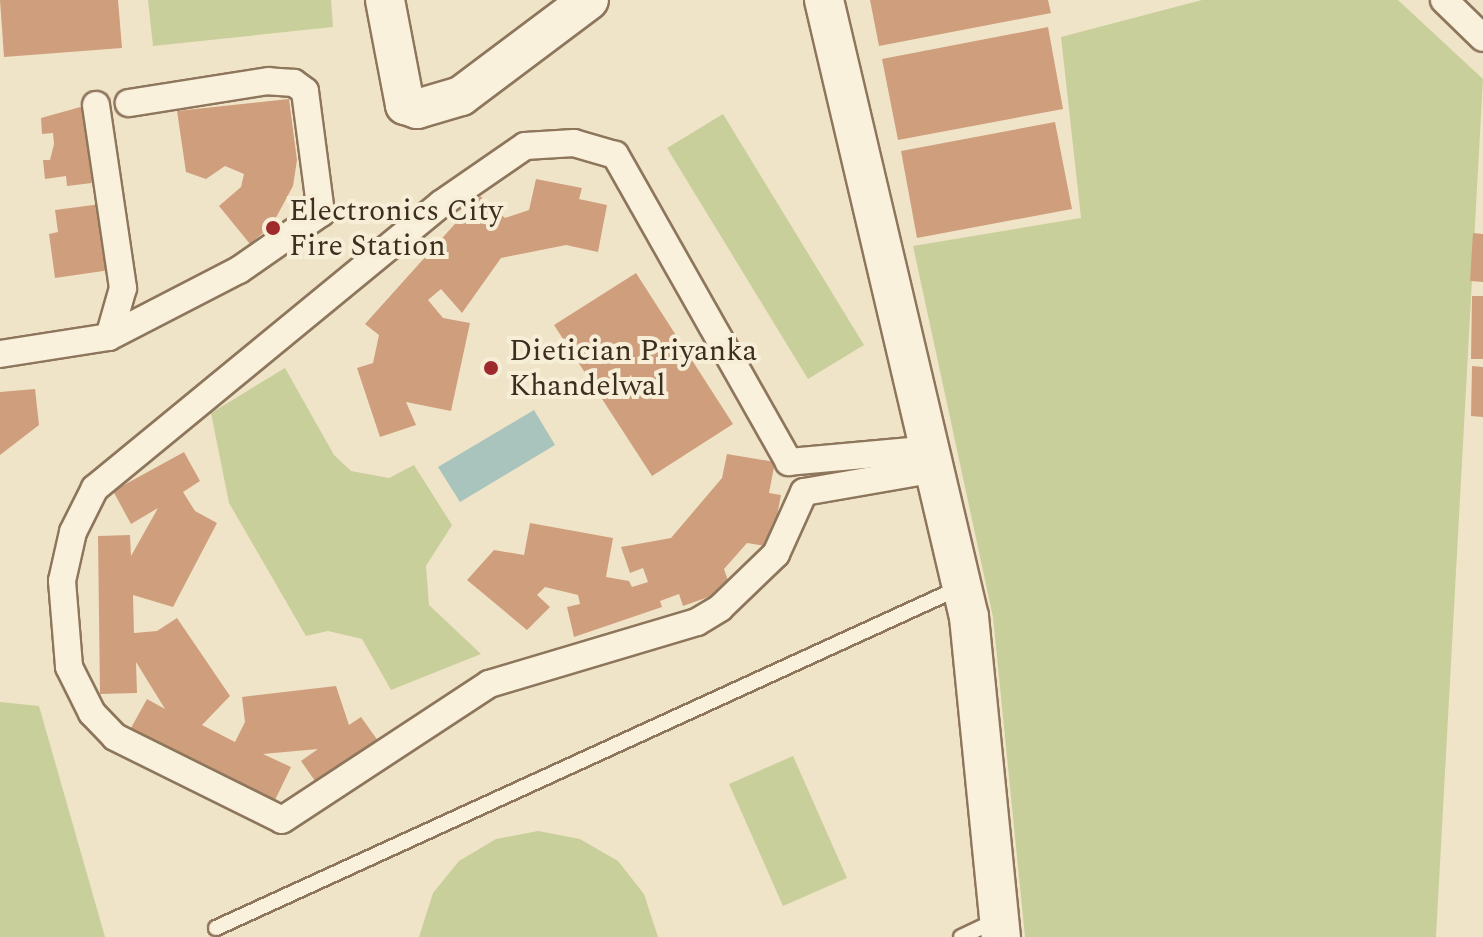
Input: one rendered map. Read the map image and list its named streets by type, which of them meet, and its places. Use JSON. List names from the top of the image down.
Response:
{
  "places": ["Electronics City Fire Station", "Dietician Priyanka Khandelwal"]
}
